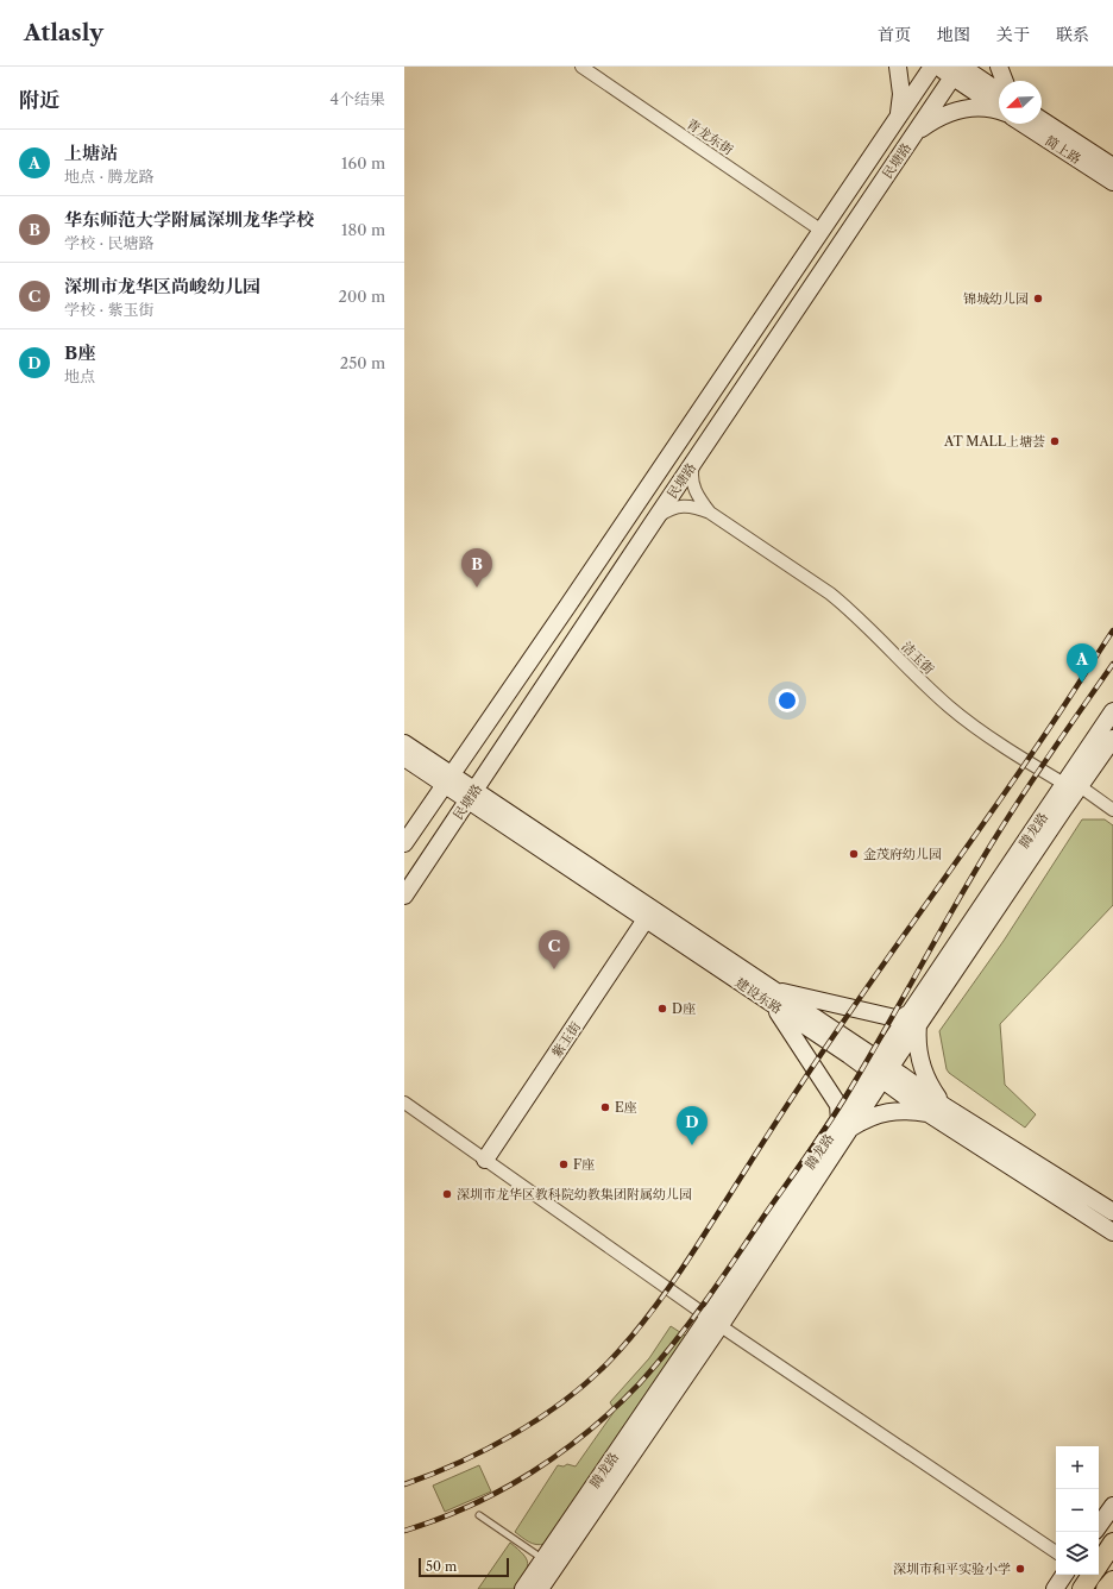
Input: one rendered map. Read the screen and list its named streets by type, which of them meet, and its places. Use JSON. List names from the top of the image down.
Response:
{
  "streets": {
    "main road": [
      "简上路",
      "民塘路",
      "腾龙路",
      "建设东路",
      "紫玉街"
    ],
    "street": ["青龙东街", "洁玉街"]
  },
  "crossings": [
    ["青龙东街", "民塘路"],
    ["民塘路", "建设东路"],
    ["洁玉街", "腾龙路"],
    ["腾龙路", "建设东路"],
    ["建设东路", "紫玉街"]
  ],
  "places": [
    "锦城幼儿园",
    "AT MALL上塘荟",
    "金茂府幼儿园",
    "D座",
    "E座",
    "F座",
    "深圳市龙华区教科院幼教集团附属幼儿园",
    "深圳市和平实验小学"
  ],
  "scale_bar": "50 m",
  "north": "bottom left",
  "page": {
    "header": "Atlasly",
    "nav": [
      "首页",
      "地图",
      "关于",
      "联系"
    ],
    "heading": ["附近", "4个结果"],
    "list": [
      {
        "mark": "A",
        "name": "上塘站",
        "note": "地点 · 腾龙路",
        "value": "160 m"
      },
      {
        "mark": "B",
        "name": "华东师范大学附属深圳龙华学校",
        "note": "学校 · 民塘路",
        "value": "180 m"
      },
      {
        "mark": "C",
        "name": "深圳市龙华区尚峻幼儿园",
        "note": "学校 · 紫玉街",
        "value": "200 m"
      },
      {
        "mark": "D",
        "name": "B座",
        "note": "地点",
        "value": "250 m"
      }
    ],
    "pins": [
      "B",
      "A",
      "C",
      "D"
    ],
    "map_buttons": ["+", "−"],
    "scale": "50 m"
  }
}
